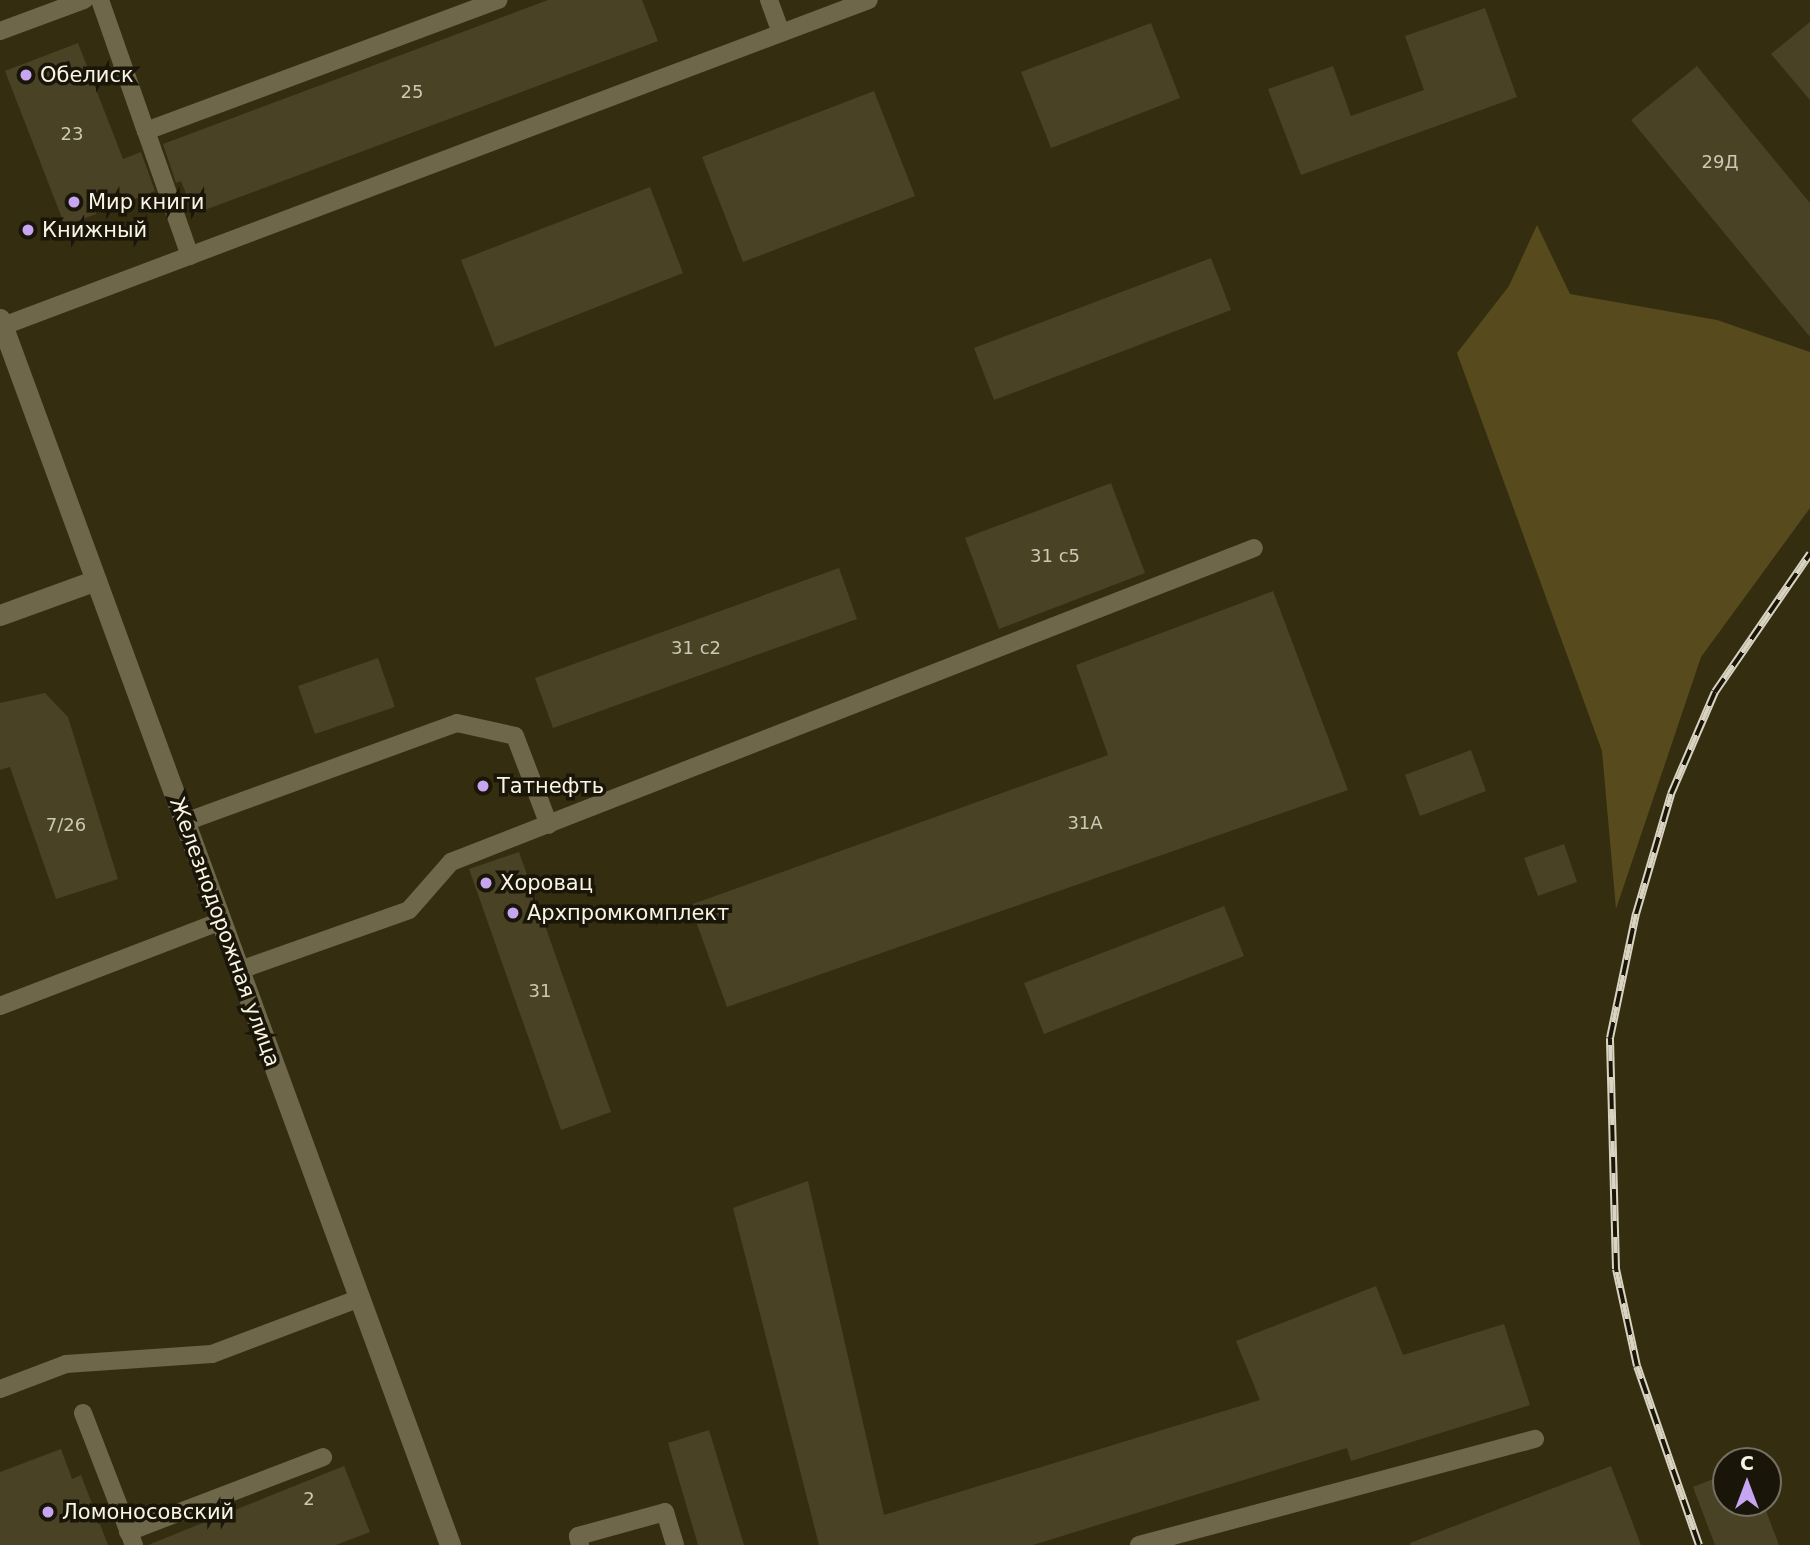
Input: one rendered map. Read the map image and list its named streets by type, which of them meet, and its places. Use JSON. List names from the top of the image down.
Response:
{
  "streets": {
    "main road": ["Железнодорожная улица"]
  },
  "places": [
    "Обелиск",
    "Мир книги",
    "Книжный",
    "Татнефть",
    "Хоровац",
    "Архпромкомплект",
    "Ломоносовский"
  ],
  "house_numbers": [
    "25",
    "23",
    "29Д",
    "31 с5",
    "31 с2",
    "31А",
    "7/26",
    "31",
    "2"
  ],
  "north": "top"
}
